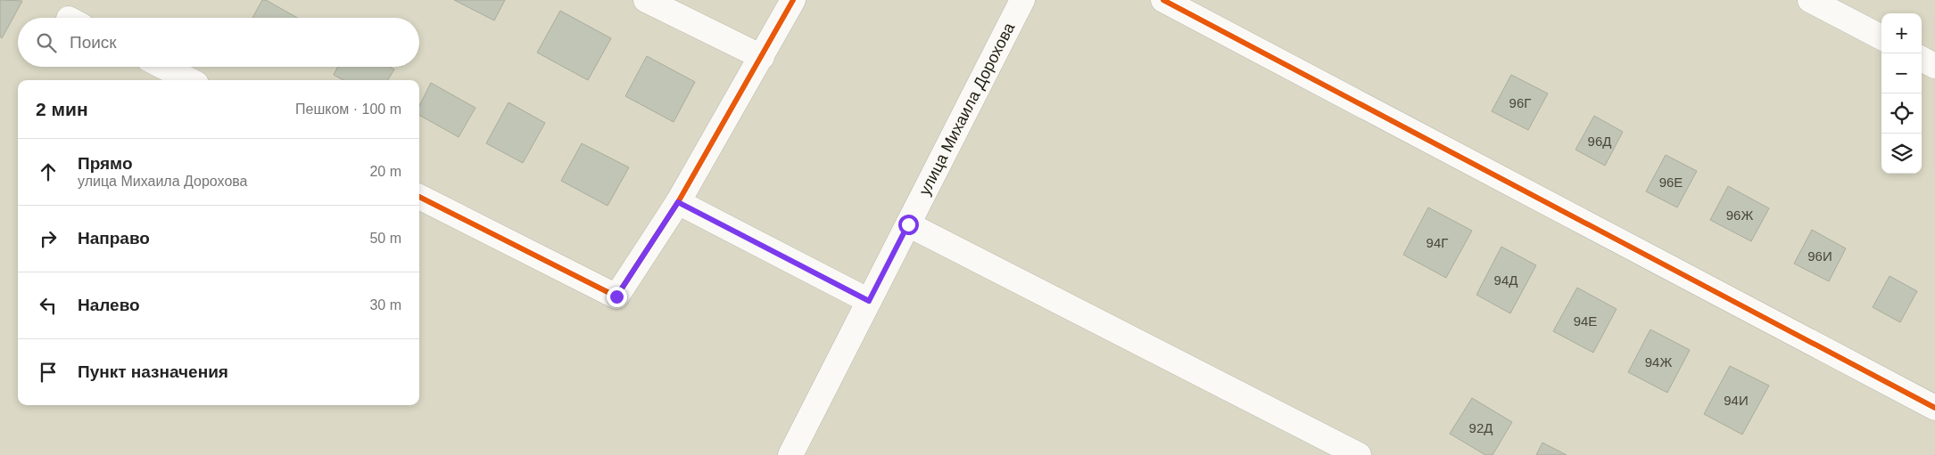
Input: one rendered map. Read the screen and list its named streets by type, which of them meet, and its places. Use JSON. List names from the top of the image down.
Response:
{
  "streets": {
    "street": ["улица Михаила Дорохова"]
  },
  "house_numbers": [
    "96Г",
    "96Д",
    "96Е",
    "96Ж",
    "94Г",
    "96И",
    "94Д",
    "94Е",
    "94Ж",
    "94И",
    "92Д"
  ],
  "page": {
    "map_buttons": ["+", "−"],
    "search": "Поиск",
    "heading": ["2 мин", "Пешком · 100 m"],
    "list": [
      ["Прямо", "улица Михаила Дорохова", "20 m"],
      ["Направо", "50 m"],
      ["Налево", "30 m"],
      "Пункт назначения"
    ]
  }
}
